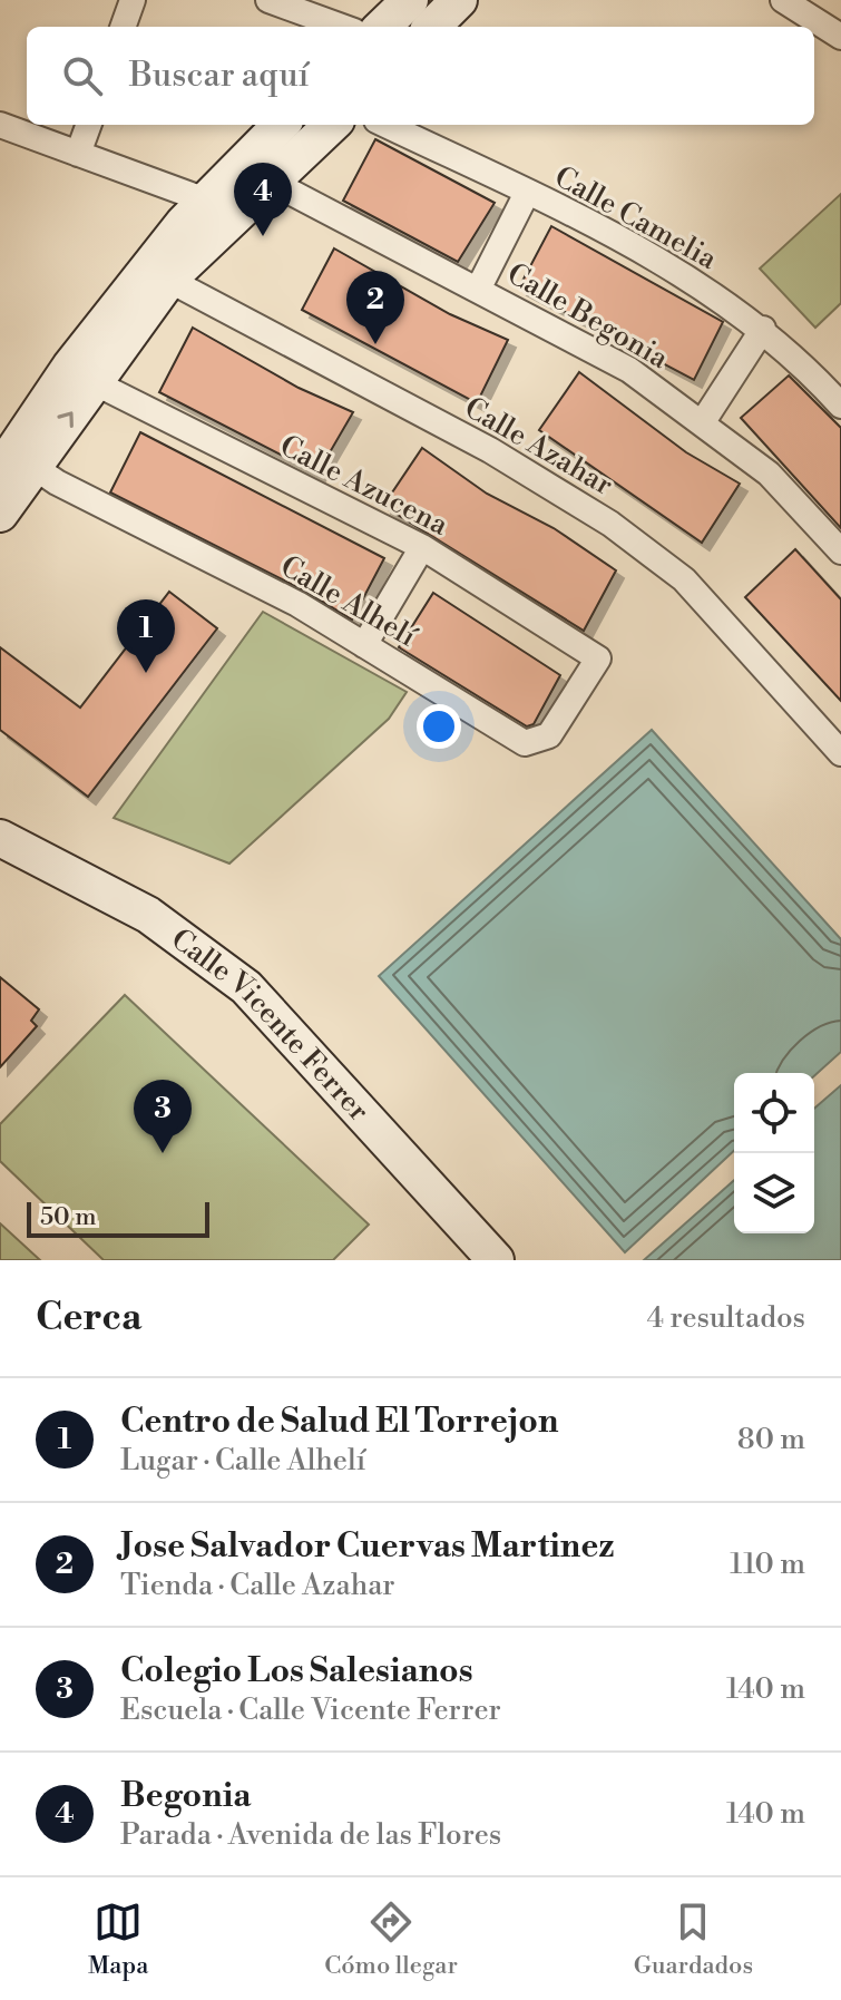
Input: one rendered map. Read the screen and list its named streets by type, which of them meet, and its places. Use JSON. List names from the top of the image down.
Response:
{
  "streets": {
    "main road": ["Calle Vicente Ferrer"],
    "street": [
      "Calle Camelia",
      "Calle Begonia",
      "Calle Azahar",
      "Calle Azucena",
      "Calle Alhelí"
    ]
  },
  "crossings": [
    ["Calle Azucena", "Calle Alhelí"]
  ],
  "scale_bar": "50 m",
  "page": {
    "search": "Buscar aquí",
    "pins": [
      "4",
      "2",
      "1",
      "3"
    ],
    "scale": "50 m",
    "heading": ["Cerca", "4 resultados"],
    "list": [
      {
        "mark": "1",
        "name": "Centro de Salud El Torrejon",
        "note": "Lugar · Calle Alhelí",
        "value": "80 m"
      },
      {
        "mark": "2",
        "name": "Jose Salvador Cuervas Martinez",
        "note": "Tienda · Calle Azahar",
        "value": "110 m"
      },
      {
        "mark": "3",
        "name": "Colegio Los Salesianos",
        "note": "Escuela · Calle Vicente Ferrer",
        "value": "140 m"
      },
      {
        "mark": "4",
        "name": "Begonia",
        "note": "Parada · Avenida de las Flores",
        "value": "140 m"
      }
    ],
    "nav": ["Mapa", "Cómo llegar", "Guardados"]
  }
}
